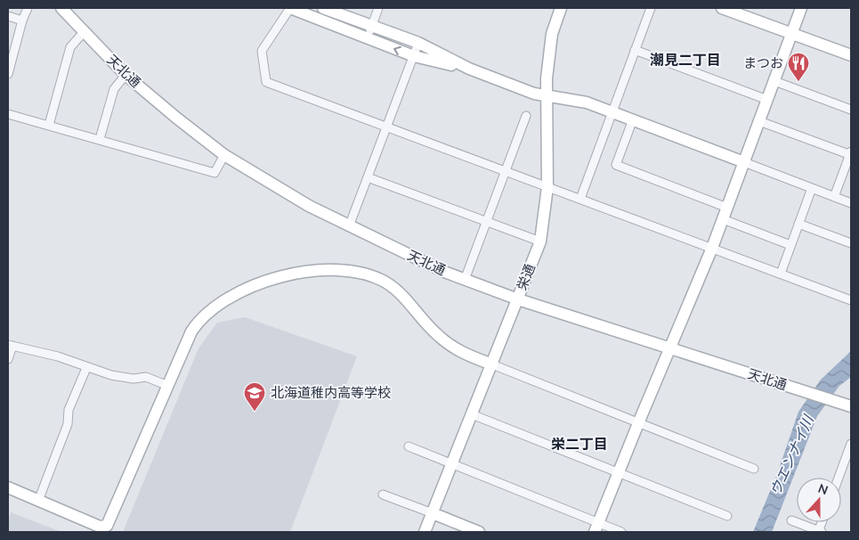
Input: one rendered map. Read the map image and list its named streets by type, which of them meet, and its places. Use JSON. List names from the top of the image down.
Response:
{
  "streets": {
    "street": ["天北通", "栄通"]
  },
  "crossings": [
    ["天北通", "栄通"]
  ],
  "districts": ["潮見二丁目", "栄二丁目"],
  "water": ["ウエンナイ川"],
  "places": {
    "restaurant": ["まつお"],
    "school or university": ["北海道稚内高等学校"]
  },
  "north": "top"
}
